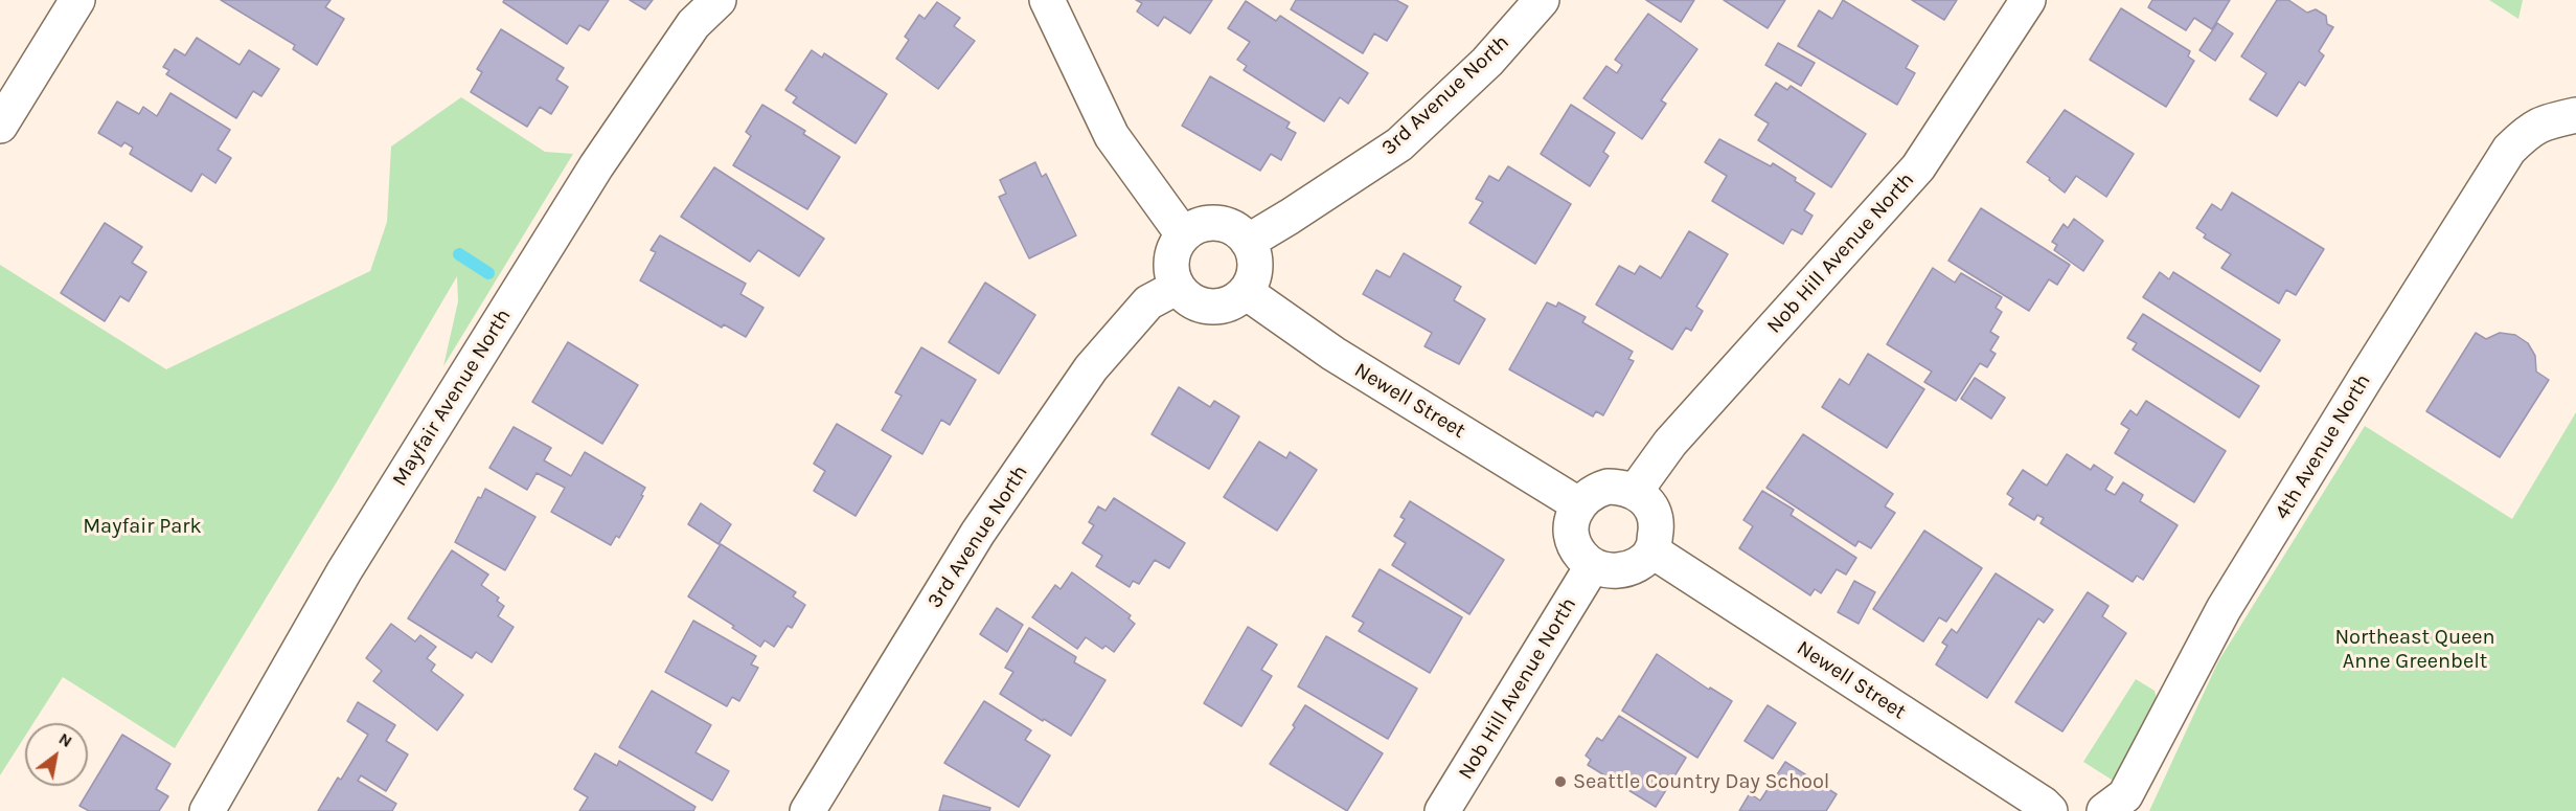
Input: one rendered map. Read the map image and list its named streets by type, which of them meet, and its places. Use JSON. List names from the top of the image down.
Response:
{
  "streets": {
    "street": [
      "3rd Avenue North",
      "Nob Hill Avenue North",
      "Mayfair Avenue North",
      "Newell Street",
      "4th Avenue North"
    ]
  },
  "crossings": [
    ["3rd Avenue North", "Newell Street"],
    ["Nob Hill Avenue North", "Newell Street"]
  ],
  "parks": ["Mayfair Park", "Northeast Queen Anne Greenbelt"],
  "places": ["Seattle Country Day School"],
  "north": "top right"
}
